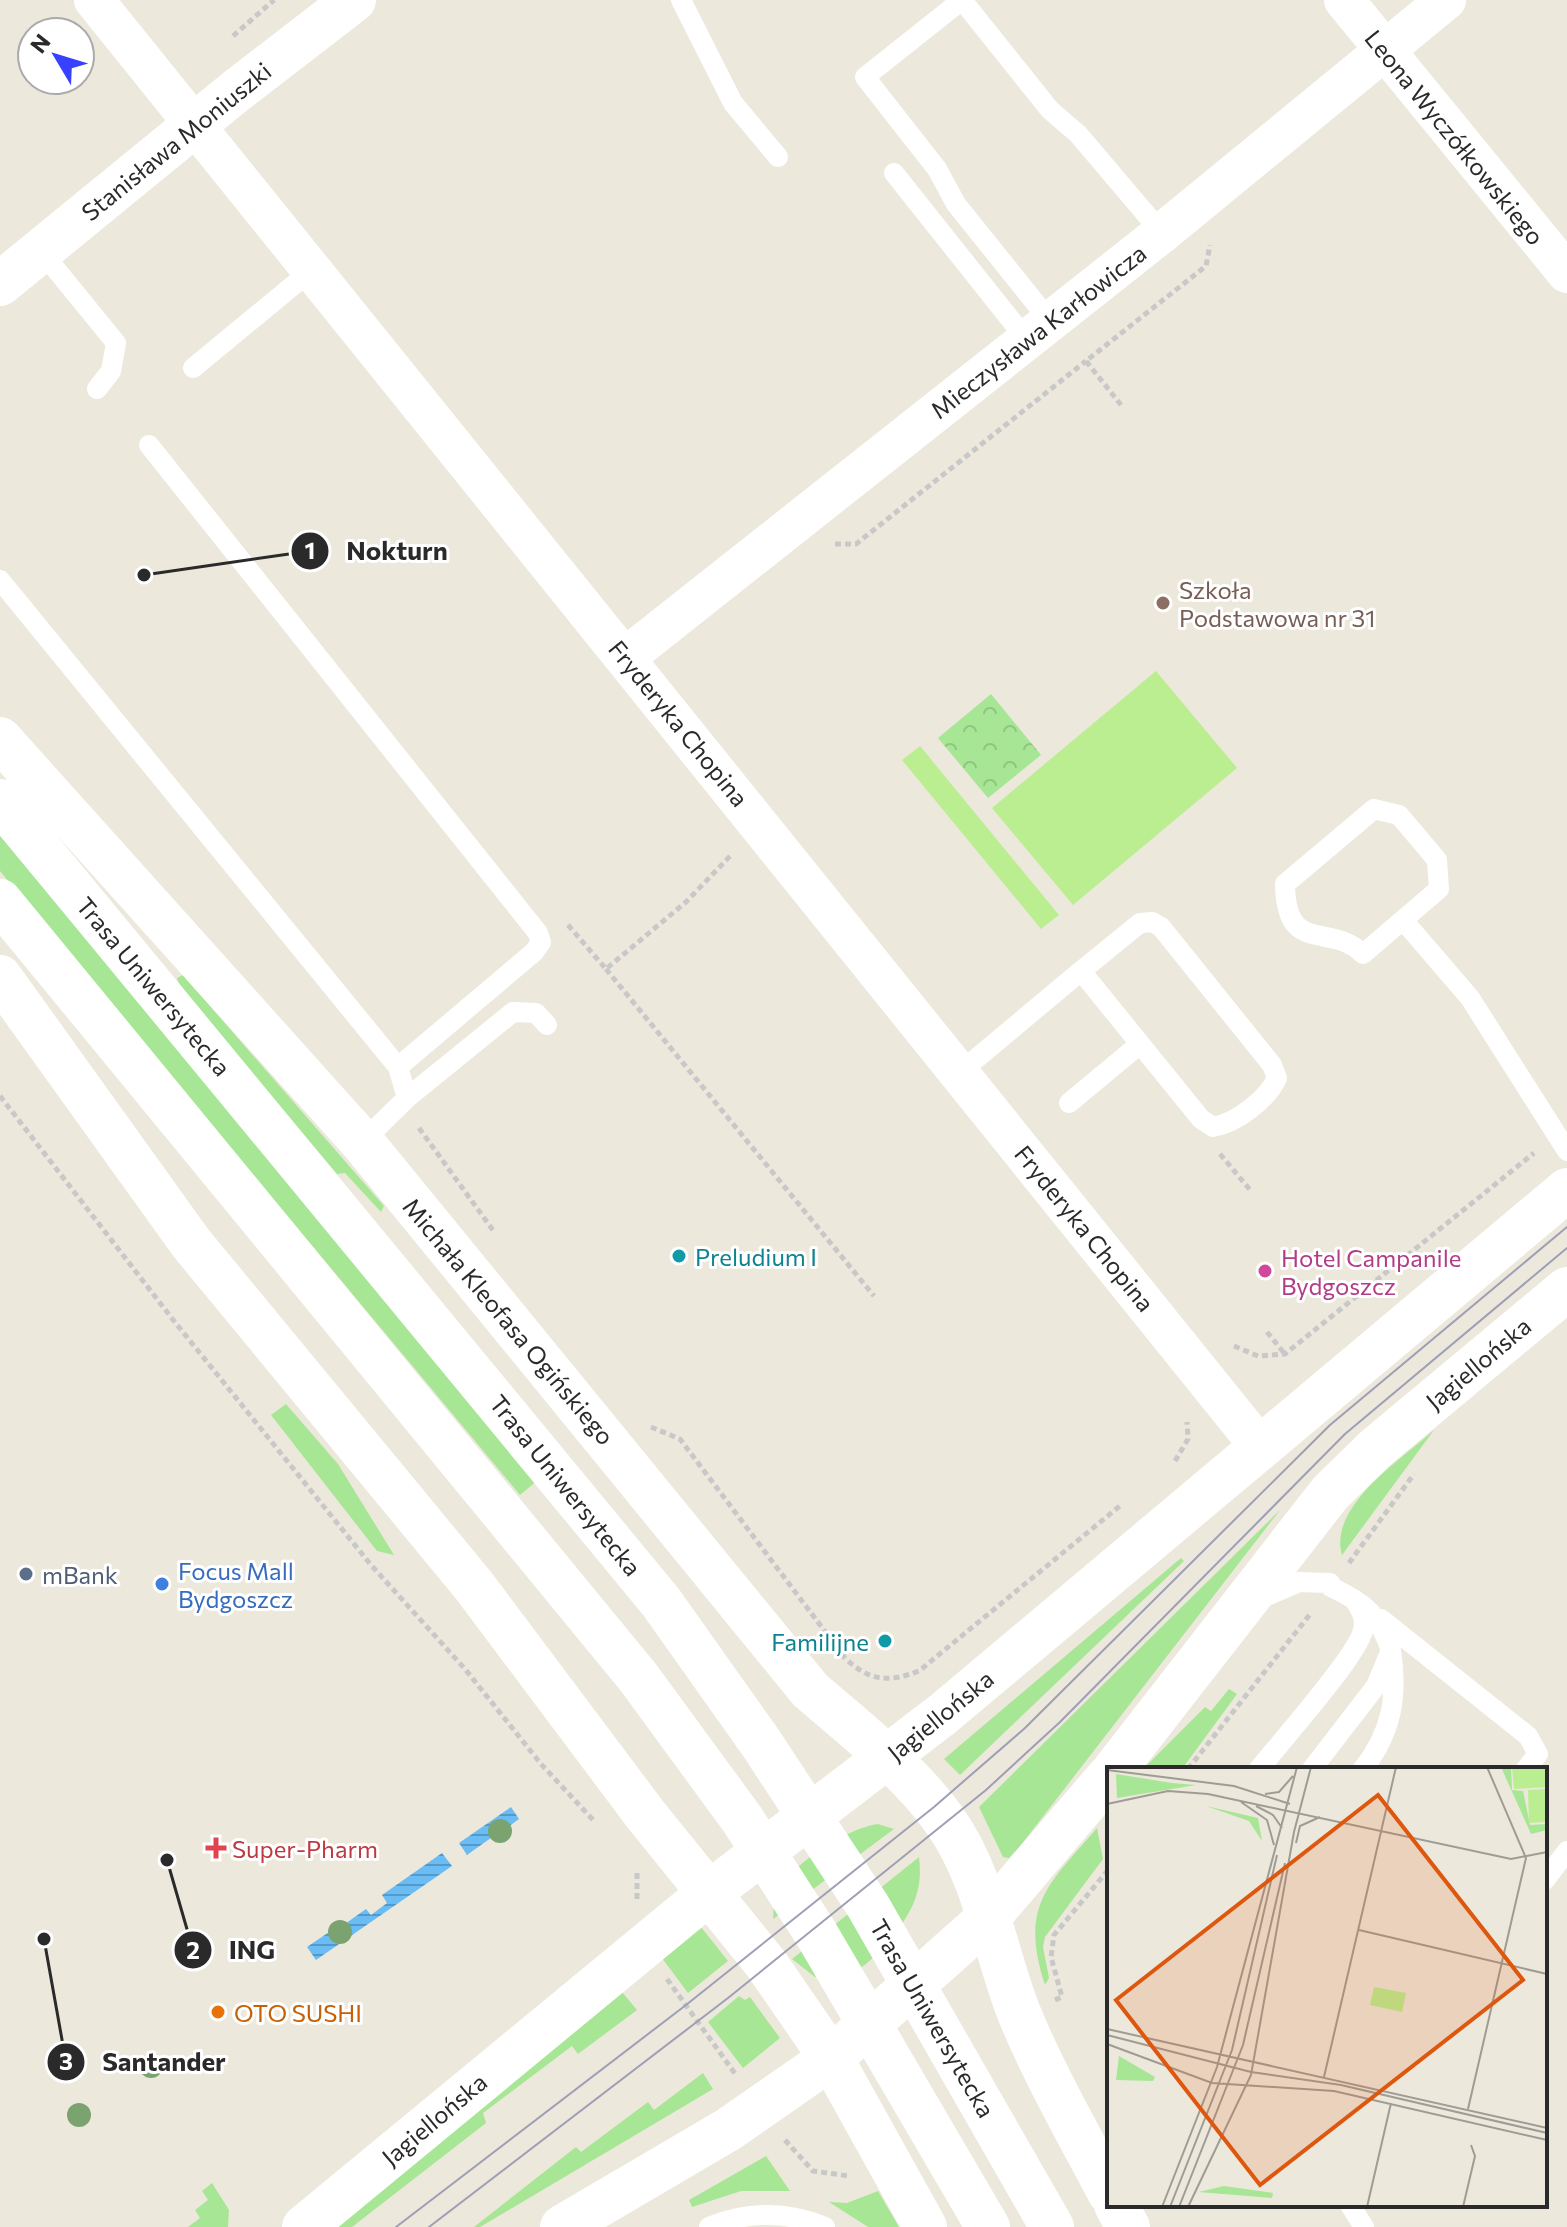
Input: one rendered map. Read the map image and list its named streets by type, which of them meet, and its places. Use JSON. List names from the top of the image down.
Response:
{
  "streets": {
    "main road": [
      "Stanisława Moniuszki",
      "Trasa Uniwersytecka",
      "Michała Kleofasa Ogińskiego",
      "Jagiellońska"
    ],
    "street": ["Leona Wyczółkowskiego", "Mieczysława Karłowicza", "Fryderyka Chopina"]
  },
  "crossings": [
    ["Leona Wyczółkowskiego", "Mieczysława Karłowicza"],
    ["Stanisława Moniuszki", "Fryderyka Chopina"],
    ["Mieczysława Karłowicza", "Fryderyka Chopina"],
    ["Fryderyka Chopina", "Jagiellońska"],
    ["Michała Kleofasa Ogińskiego", "Jagiellońska"]
  ],
  "places": {
    "other": [
      "Nokturn",
      "Szkoła Podstawowa nr 31",
      "Preludium I",
      "Hotel Campanile Bydgoszcz",
      "mBank",
      "Focus Mall Bydgoszcz",
      "Familijne",
      "ING",
      "Santander",
      "OTO SUSHI"
    ],
    "health": ["Super-Pharm"]
  },
  "north": "top left"
}
